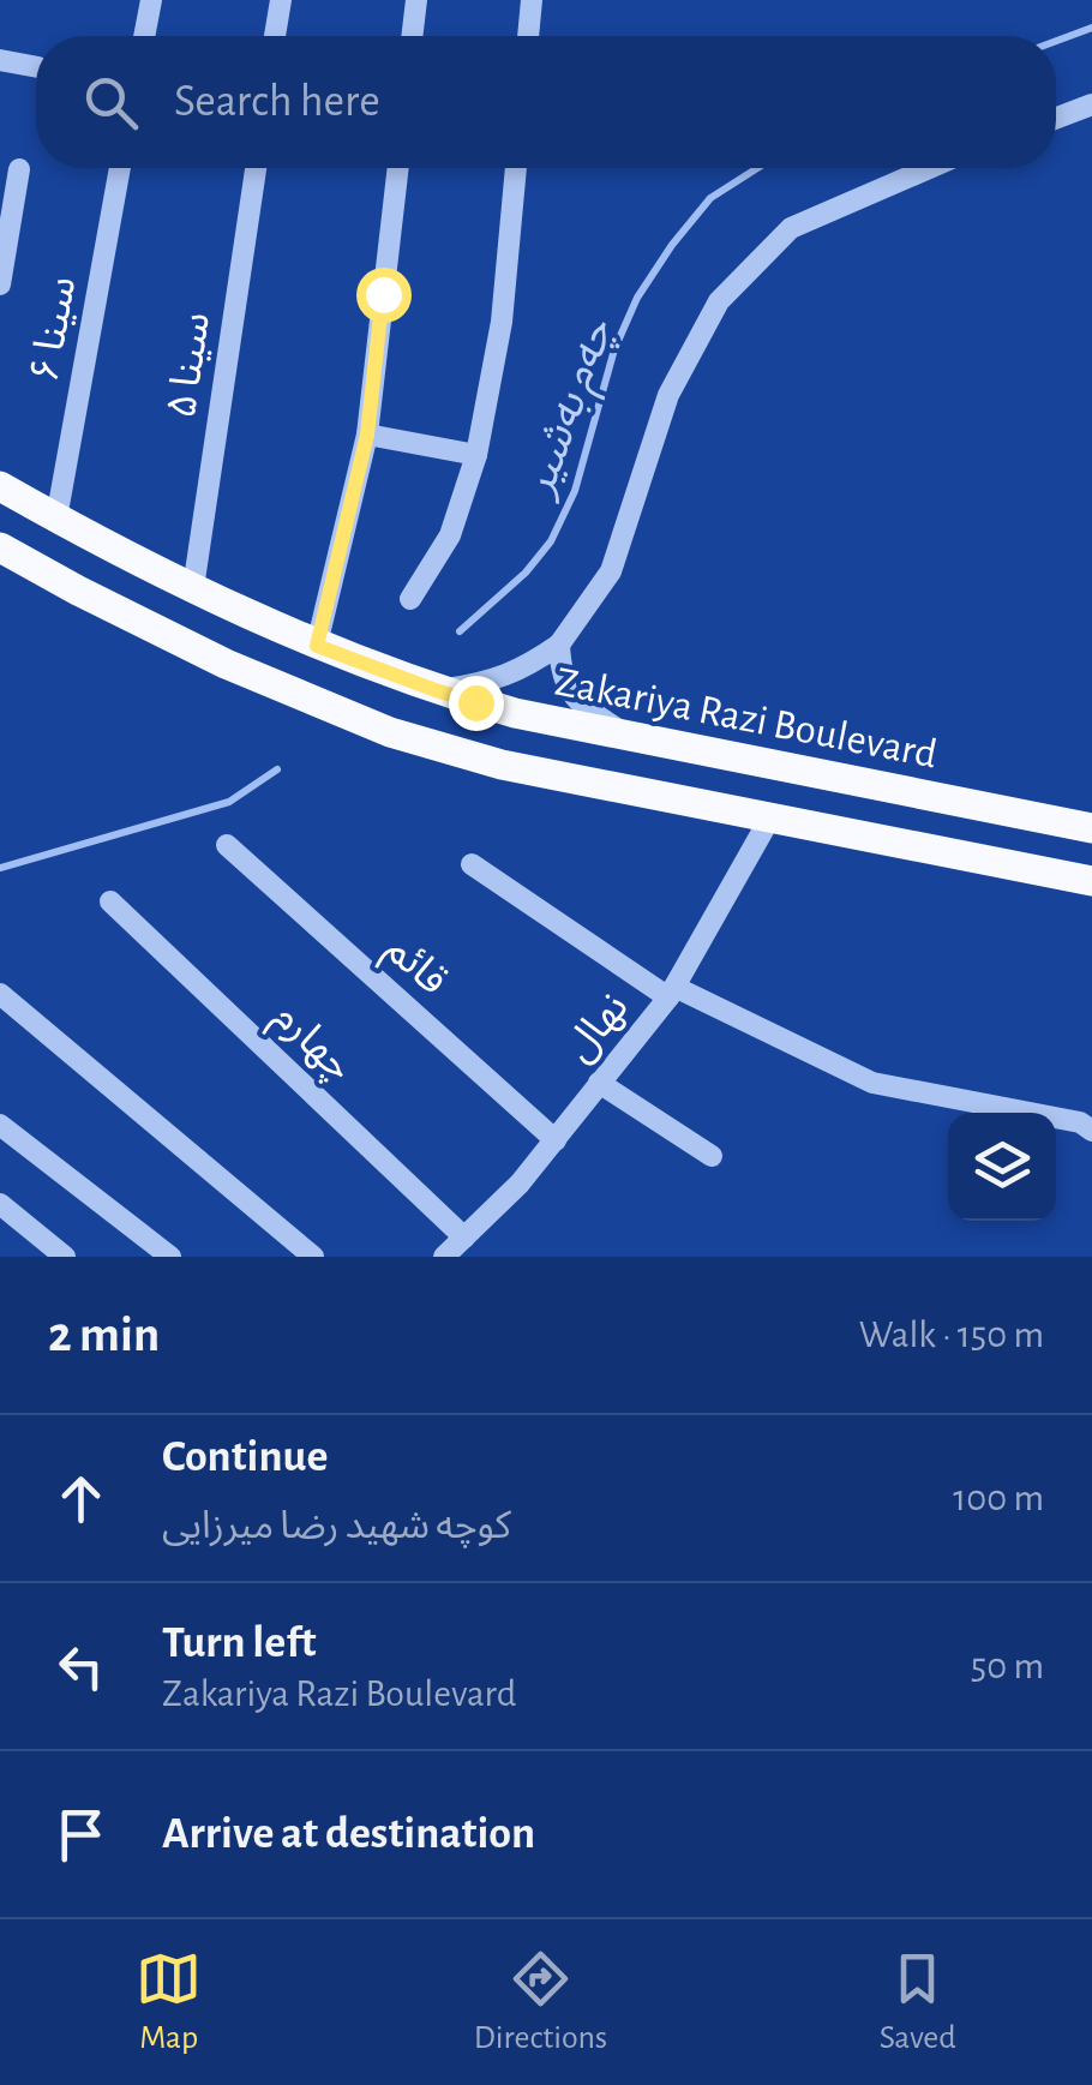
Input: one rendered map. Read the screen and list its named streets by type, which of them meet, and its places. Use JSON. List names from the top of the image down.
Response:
{
  "streets": {
    "main road": ["Zakariya Razi Boulevard"],
    "street": [
      "سینا ۶",
      "سینا ۵",
      "قائم",
      "نهال",
      "چهارم"
    ]
  },
  "crossings": [
    ["سینا ۶", "Zakariya Razi Boulevard"],
    ["سینا ۵", "Zakariya Razi Boulevard"],
    ["قائم", "نهال"],
    ["نهال", "چهارم"]
  ],
  "water": ["چەم بەشیر"],
  "page": {
    "search": "Search here",
    "heading": ["2 min", "Walk · 150 m"],
    "list": [
      ["Continue", "کوچه شهید رضا میرزایی", "100 m"],
      ["Turn left", "Zakariya Razi Boulevard", "50 m"],
      "Arrive at destination"
    ],
    "nav": ["Map", "Directions", "Saved"]
  }
}
